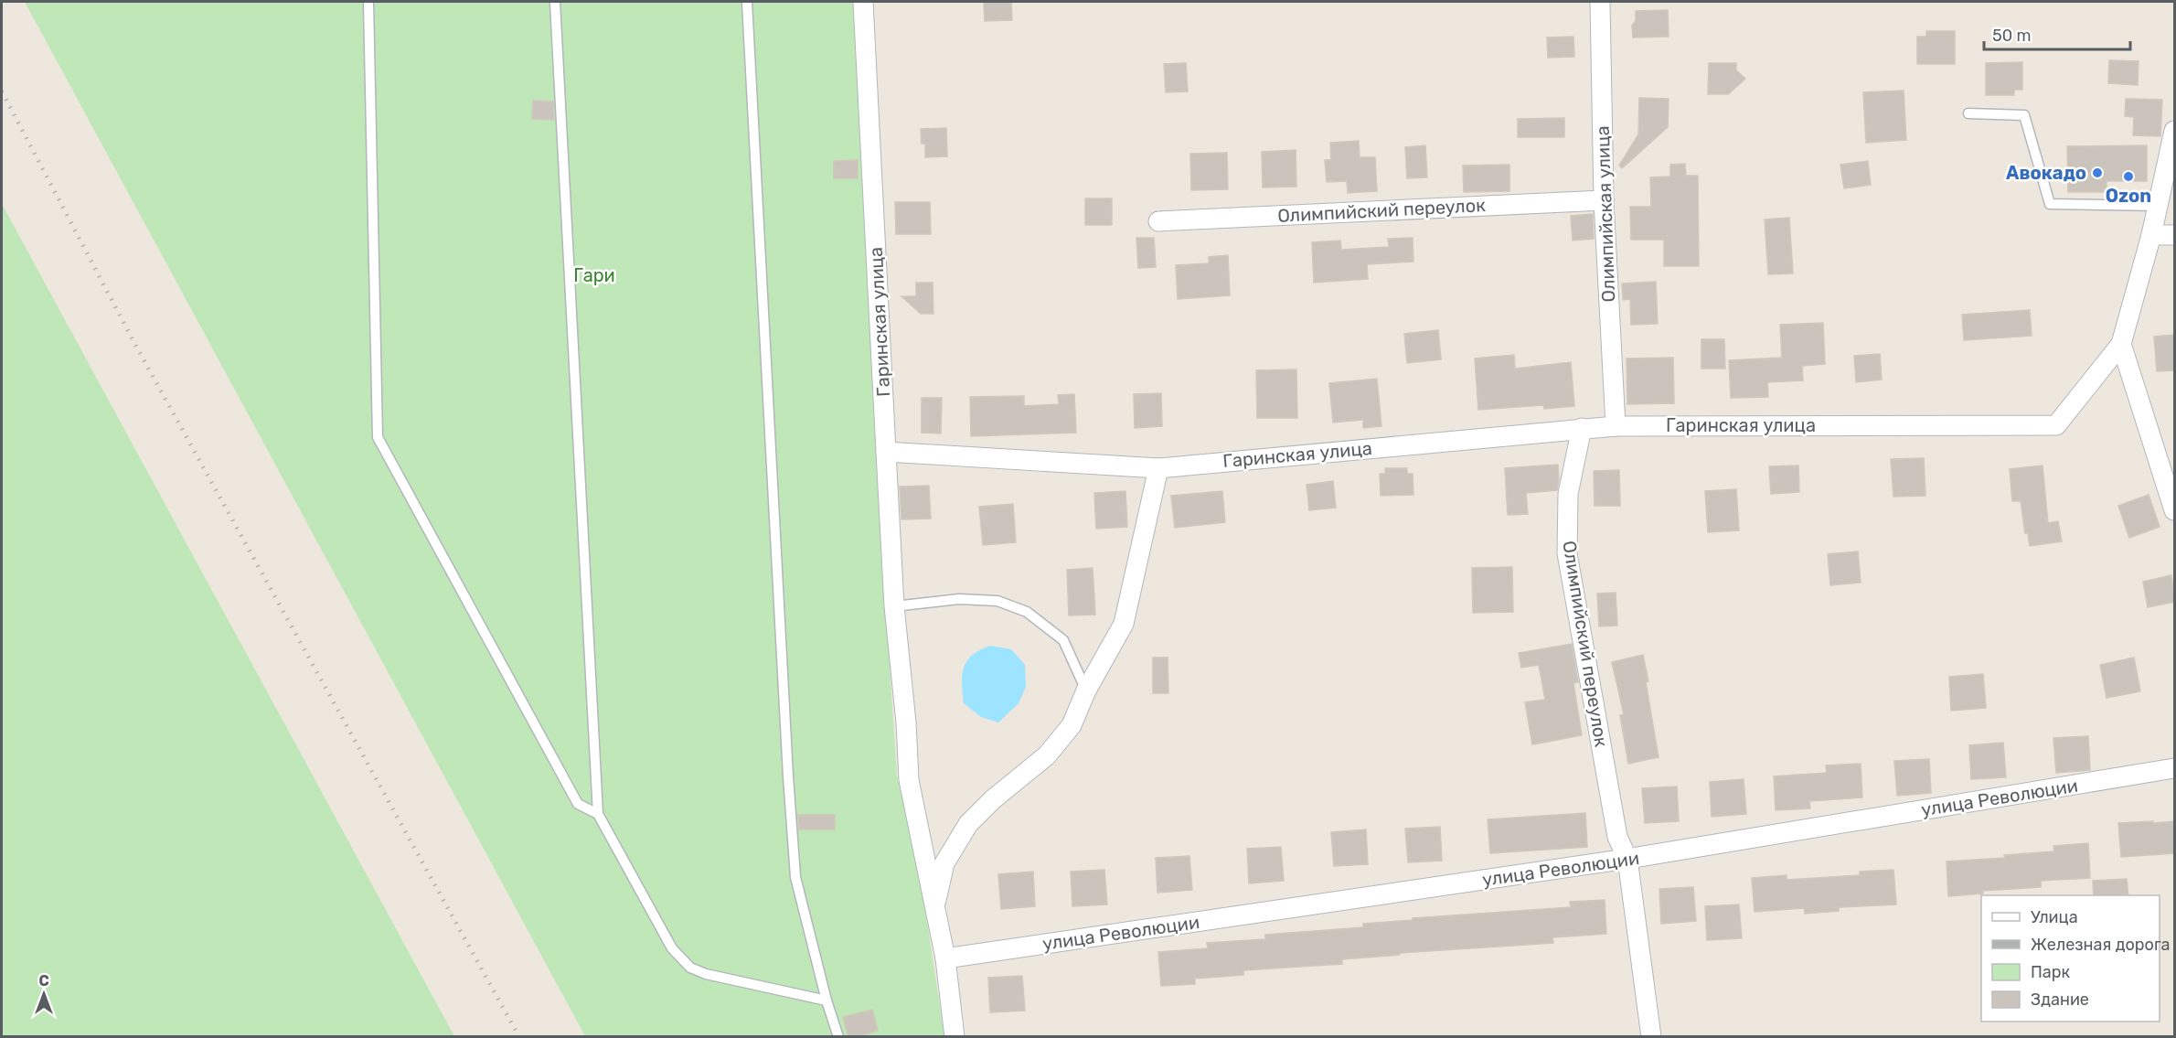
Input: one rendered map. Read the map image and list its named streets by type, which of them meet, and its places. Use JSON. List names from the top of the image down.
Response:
{
  "streets": {
    "street": [
      "Олимпийский переулок",
      "Олимпийская улица",
      "Гаринская улица",
      "улица Революции"
    ]
  },
  "crossings": [
    ["Олимпийский переулок", "Олимпийская улица"],
    ["Олимпийский переулок", "Гаринская улица"],
    ["Олимпийский переулок", "улица Революции"],
    ["Олимпийская улица", "Гаринская улица"]
  ],
  "parks": ["Гари"],
  "places": ["Авокадо", "Ozon"],
  "legend": [
    "Улица",
    "Железная дорога",
    "Парк",
    "Здание"
  ],
  "scale_bar": "50 m",
  "north": "top"
}
